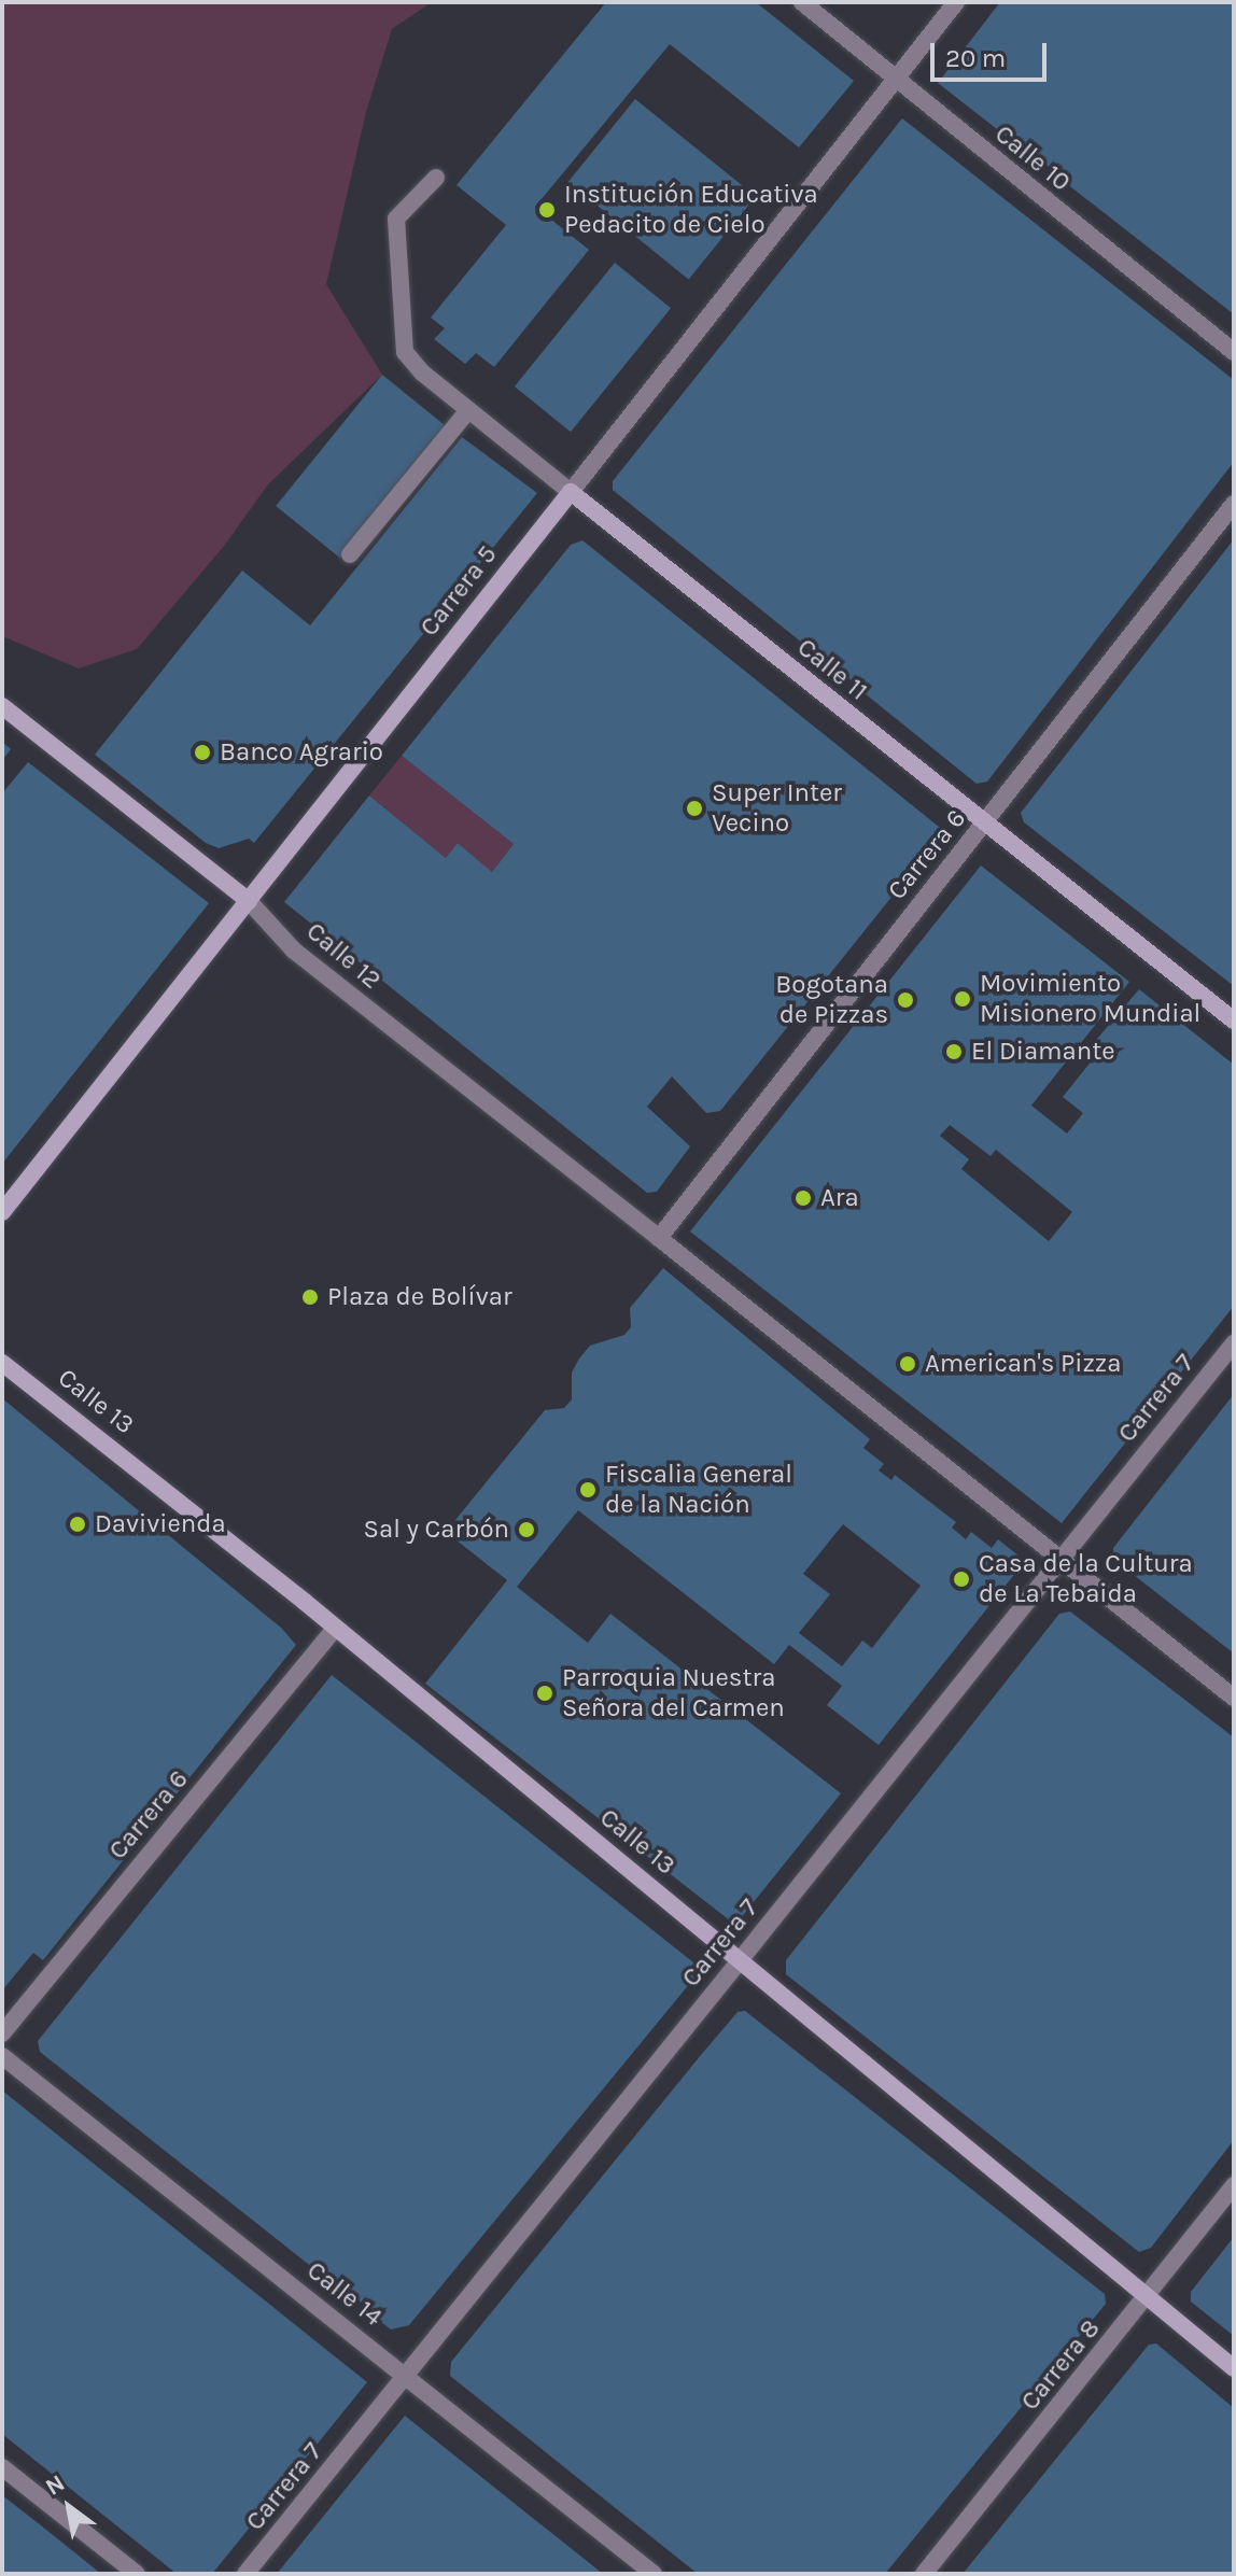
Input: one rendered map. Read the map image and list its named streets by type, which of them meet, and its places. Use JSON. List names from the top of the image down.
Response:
{
  "streets": {
    "main road": [
      "Carrera 5",
      "Calle 11",
      "Calle 12",
      "Calle 13"
    ],
    "street": [
      "Calle 10",
      "Carrera 6",
      "Carrera 7",
      "Calle 14",
      "Carrera 8"
    ]
  },
  "crossings": [
    ["Calle 10", "Carrera 5"],
    ["Carrera 5", "Calle 11"],
    ["Carrera 5", "Calle 12"],
    ["Calle 11", "Carrera 6"],
    ["Carrera 6", "Calle 12"],
    ["Carrera 6", "Calle 13"],
    ["Calle 12", "Carrera 7"],
    ["Carrera 7", "Calle 13"],
    ["Carrera 7", "Calle 14"],
    ["Calle 13", "Carrera 8"]
  ],
  "places": [
    "Institución Educativa Pedacito de Cielo",
    "Banco Agrario",
    "Super Inter Vecino",
    "Movimiento Misionero Mundial",
    "Bogotana de Pizzas",
    "El Diamante",
    "Ara",
    "Plaza de Bolívar",
    "American's Pizza",
    "Fiscalia General de la Nación",
    "Davivienda",
    "Sal y Carbón",
    "Casa de la Cultura de La Tebaida",
    "Parroquia Nuestra Señora del Carmen"
  ],
  "scale_bar": "20 m",
  "north": "top left"
}
